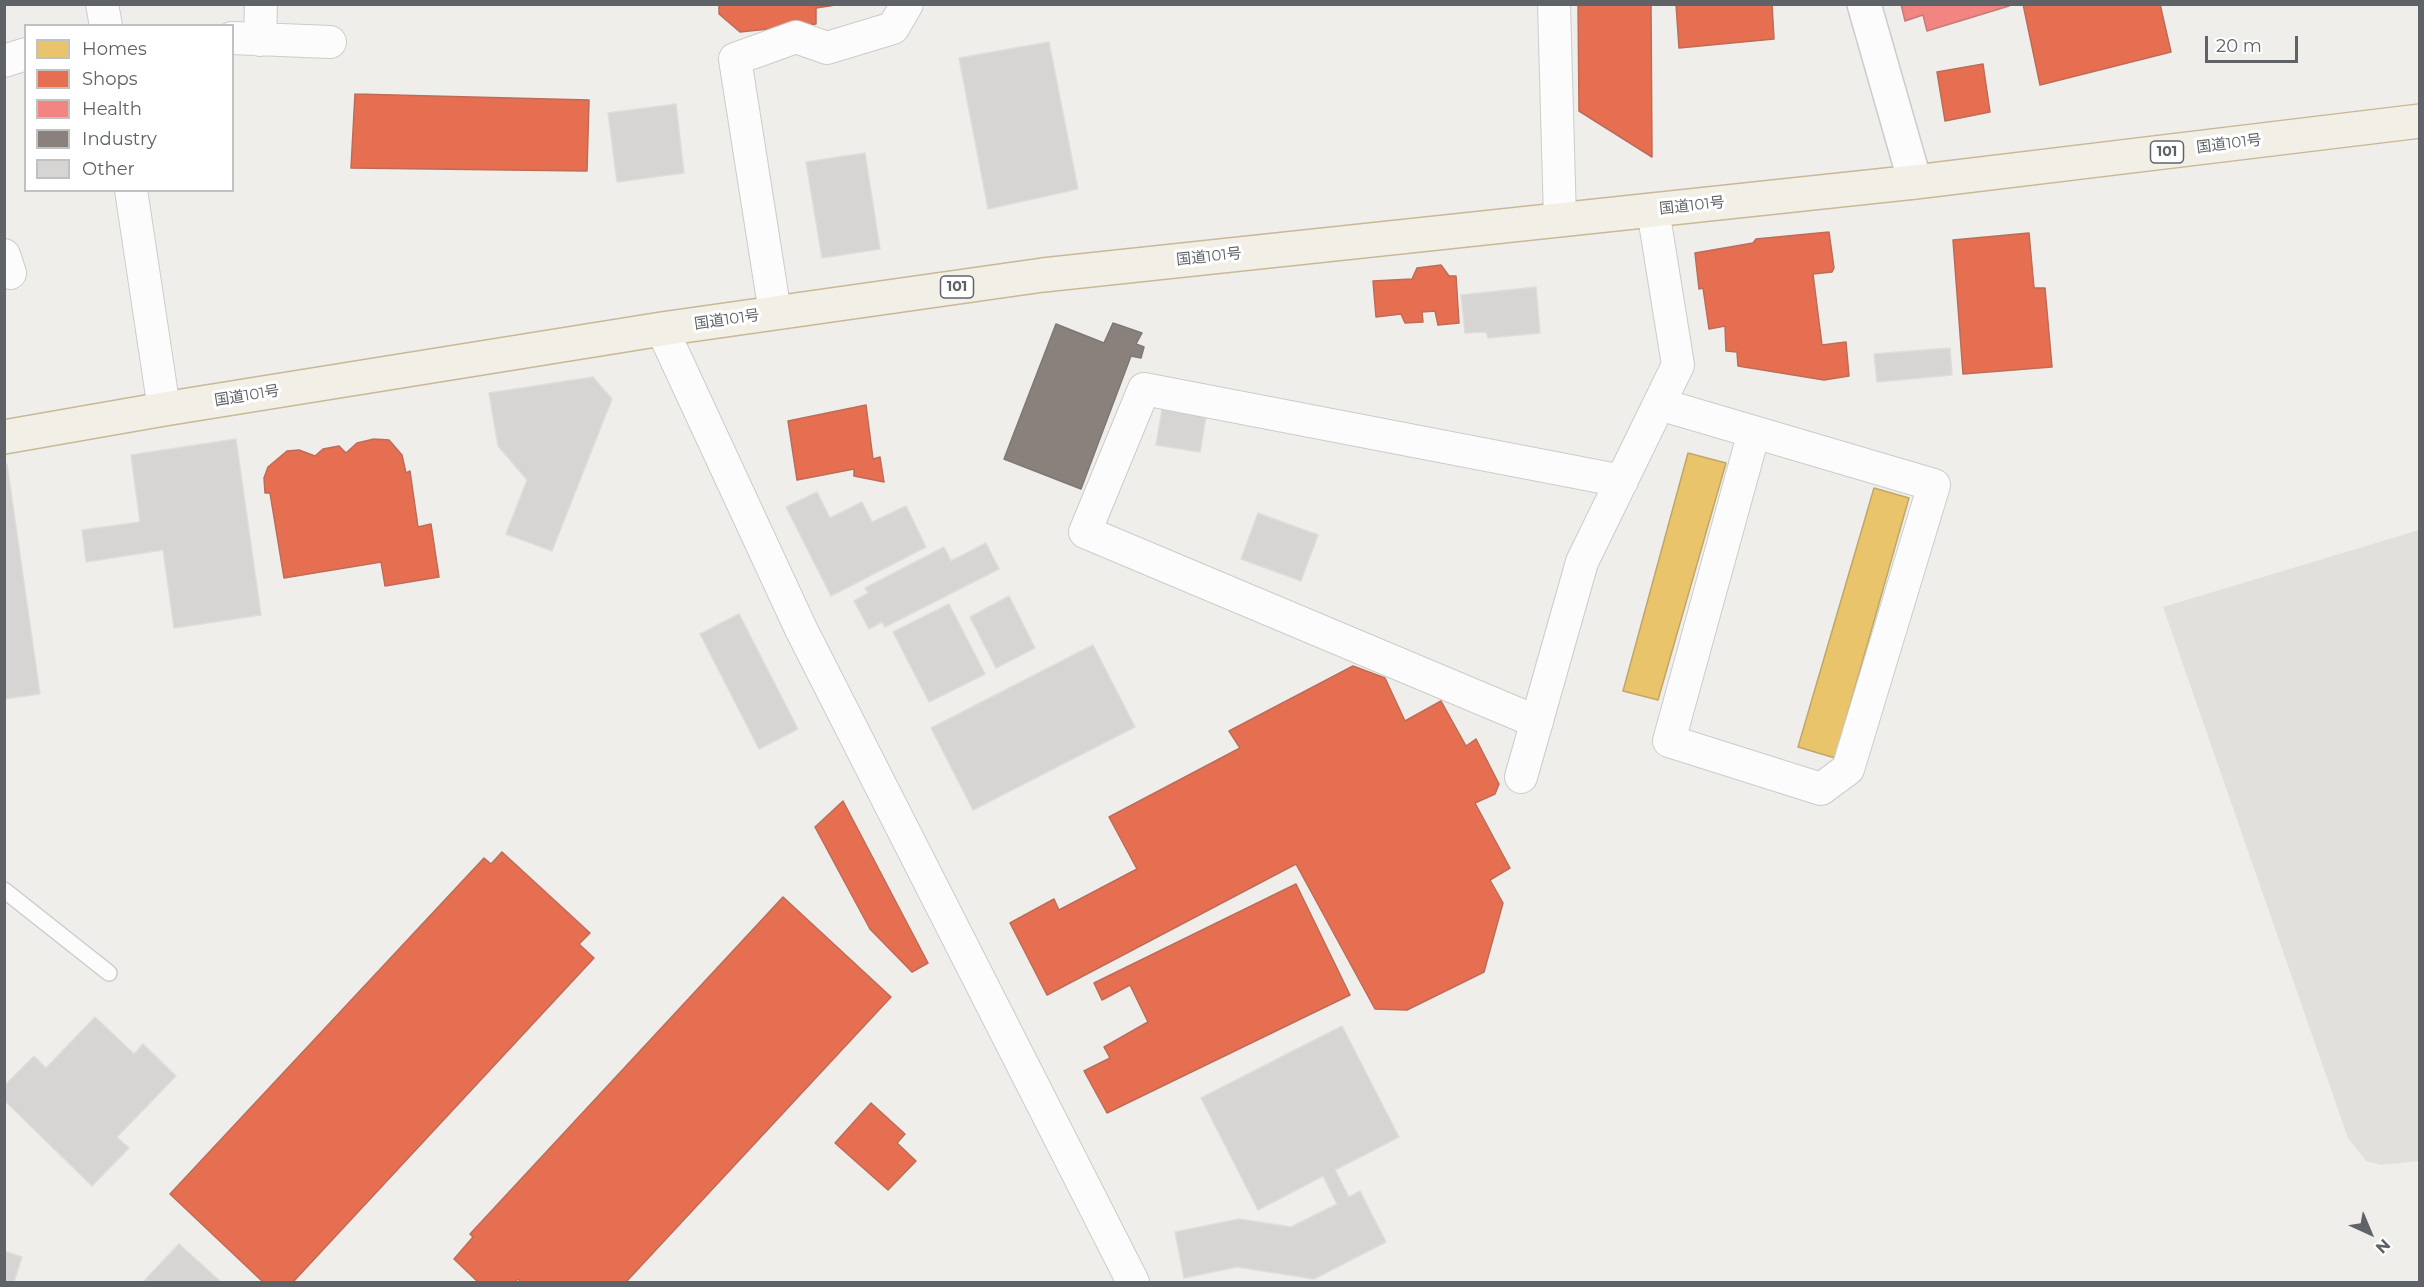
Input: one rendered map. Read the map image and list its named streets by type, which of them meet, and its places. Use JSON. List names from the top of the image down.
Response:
{
  "streets": {
    "highway": ["国道101号", "101"]
  },
  "legend": [
    "Homes",
    "Shops",
    "Health",
    "Industry",
    "Other"
  ],
  "scale_bar": "20 m",
  "north": "bottom right"
}
